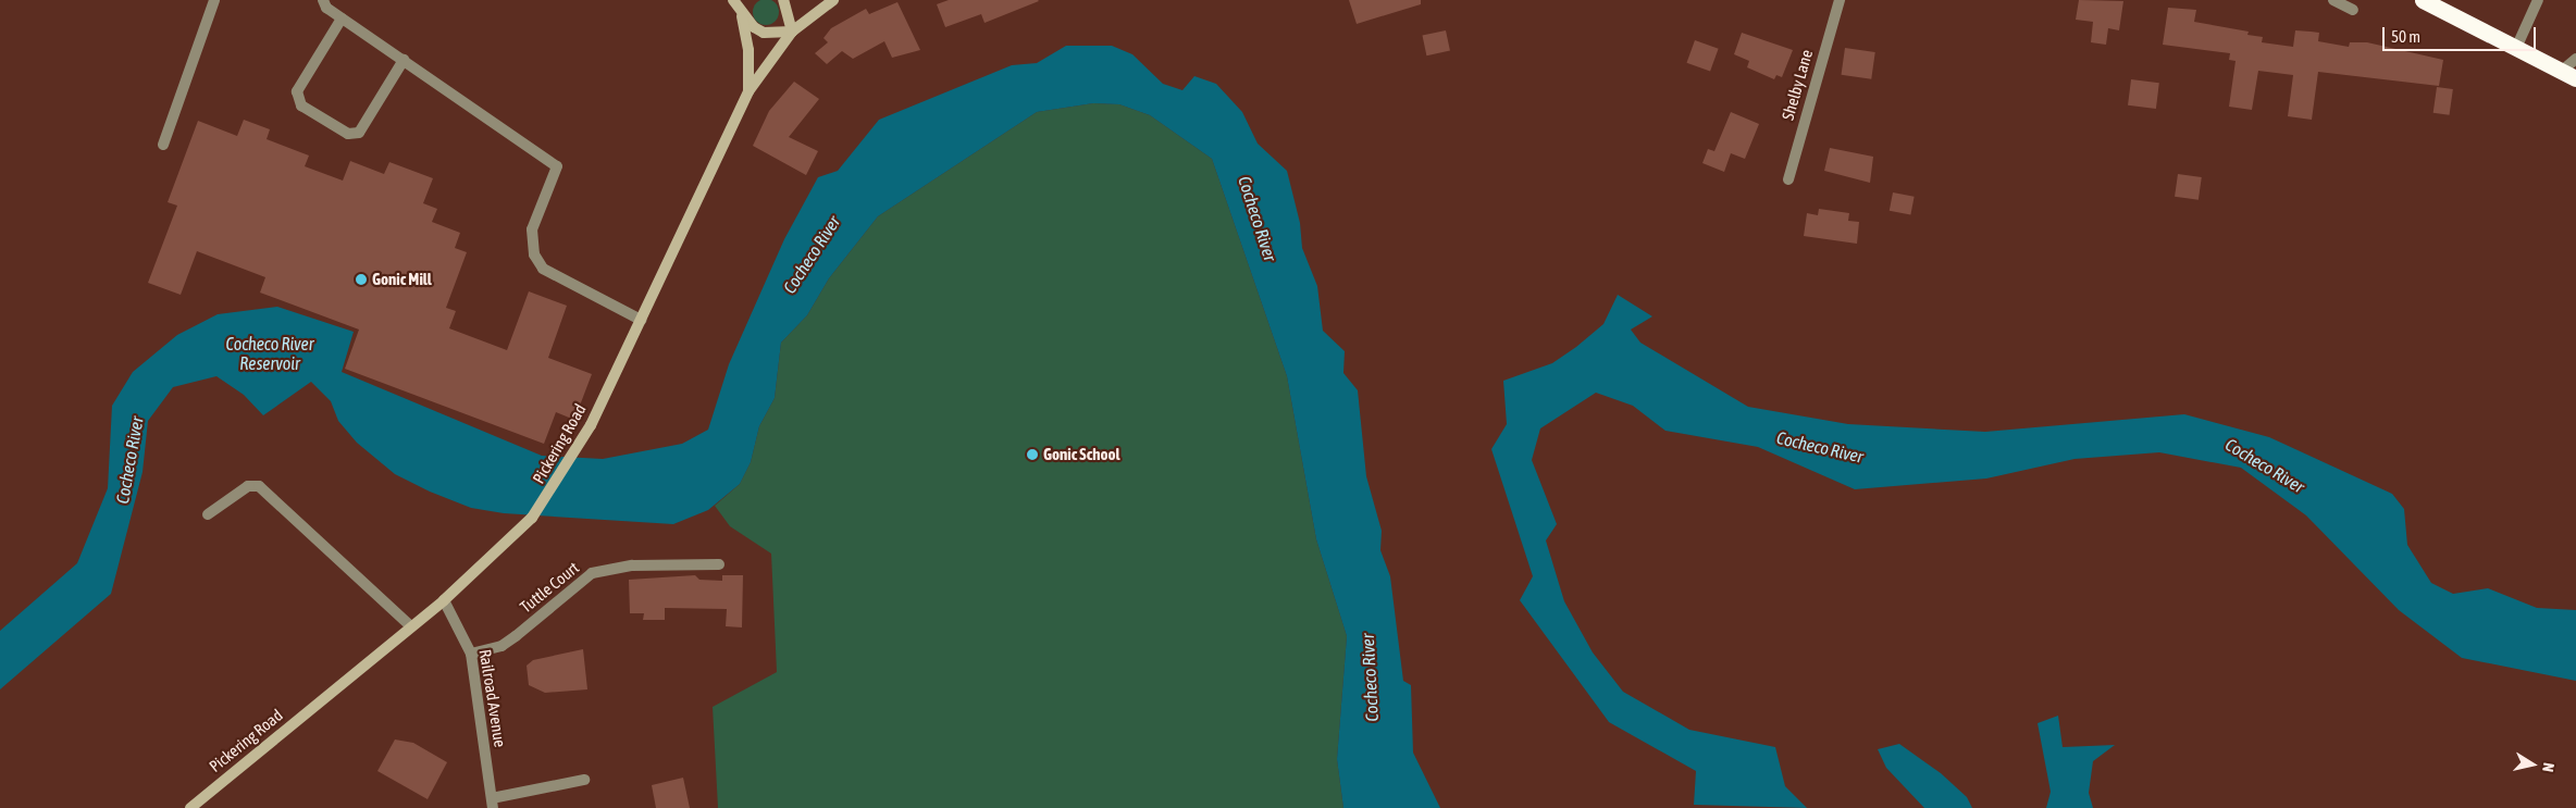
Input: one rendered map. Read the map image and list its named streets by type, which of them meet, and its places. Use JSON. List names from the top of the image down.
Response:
{
  "streets": {
    "main road": ["Pickering Road"],
    "street": ["Shelby Lane", "Tuttle Court", "Railroad Avenue"]
  },
  "crossings": [
    ["Pickering Road", "Railroad Avenue"],
    ["Tuttle Court", "Railroad Avenue"]
  ],
  "water": ["Cocheco River", "Cocheco River Reservoir"],
  "places": ["Gonic Mill", "Gonic School"],
  "scale_bar": "50 m",
  "north": "right"
}
